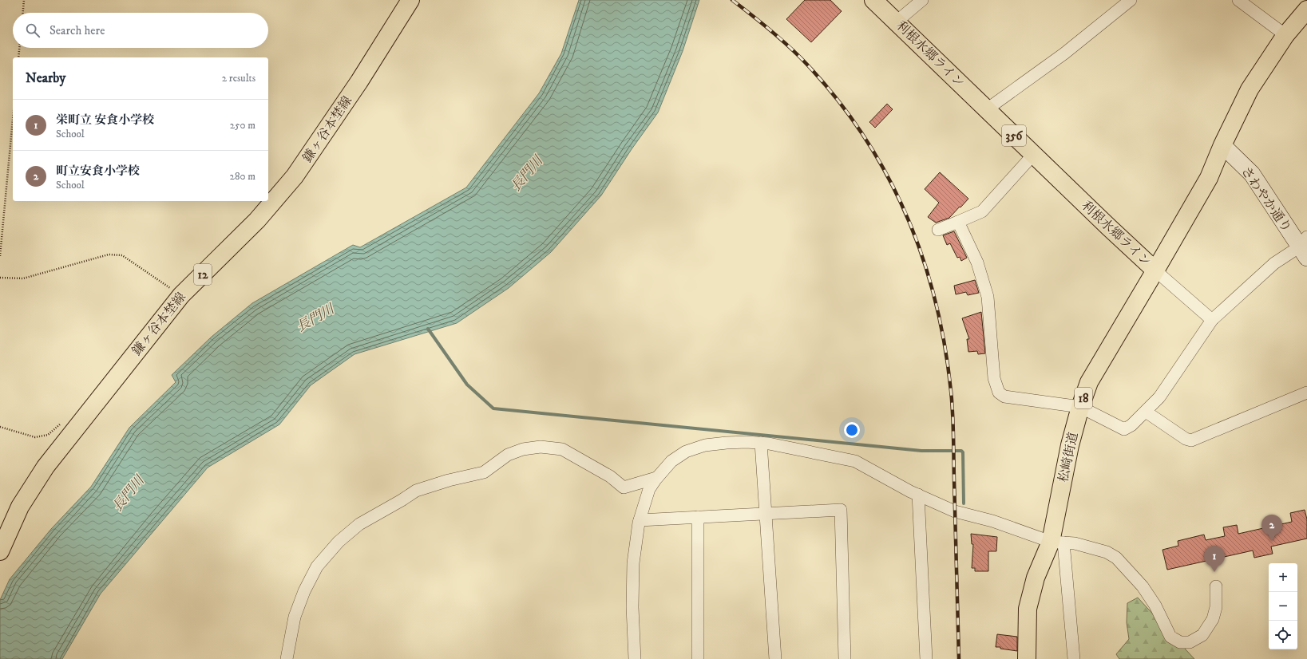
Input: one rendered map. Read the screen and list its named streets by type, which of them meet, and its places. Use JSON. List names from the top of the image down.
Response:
{
  "streets": {
    "main road": [
      "利根水郷ライン",
      "鎌ヶ谷本埜線",
      "356",
      "12",
      "18",
      "松崎街道"
    ],
    "street": ["さわやか通り"]
  },
  "crossings": [
    ["利根水郷ライン", "さわやか通り"],
    ["利根水郷ライン", "松崎街道"]
  ],
  "water": ["長門川"],
  "page": {
    "search": "Search here",
    "heading": ["Nearby", "2 results"],
    "list": [
      {
        "mark": "1",
        "name": "栄町立 安食小学校",
        "note": "School",
        "value": "250 m"
      },
      {
        "mark": "2",
        "name": "町立安食小学校",
        "note": "School",
        "value": "280 m"
      }
    ],
    "pins": ["2", "1"],
    "map_buttons": ["+", "−"]
  }
}
